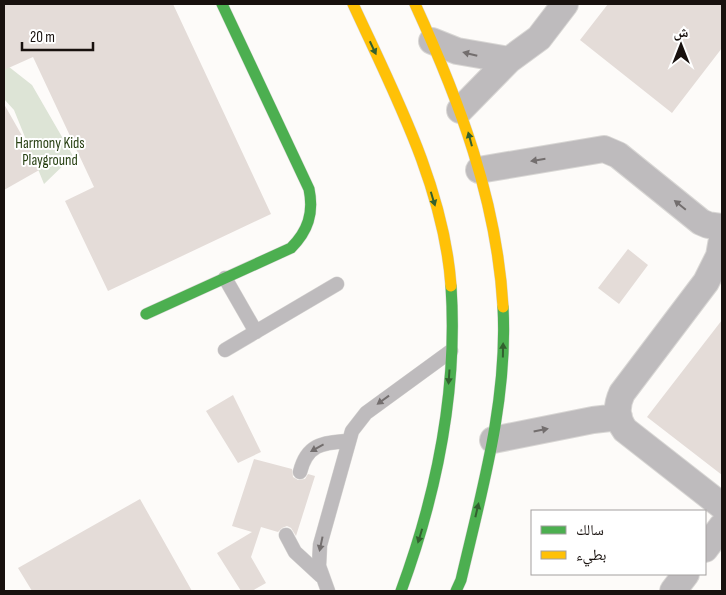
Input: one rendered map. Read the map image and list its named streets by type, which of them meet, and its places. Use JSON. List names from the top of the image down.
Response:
{
  "parks": ["Harmony Kids Playground"],
  "legend": ["سالك", "بطيء"],
  "scale_bar": "20 m",
  "north": "top"
}
